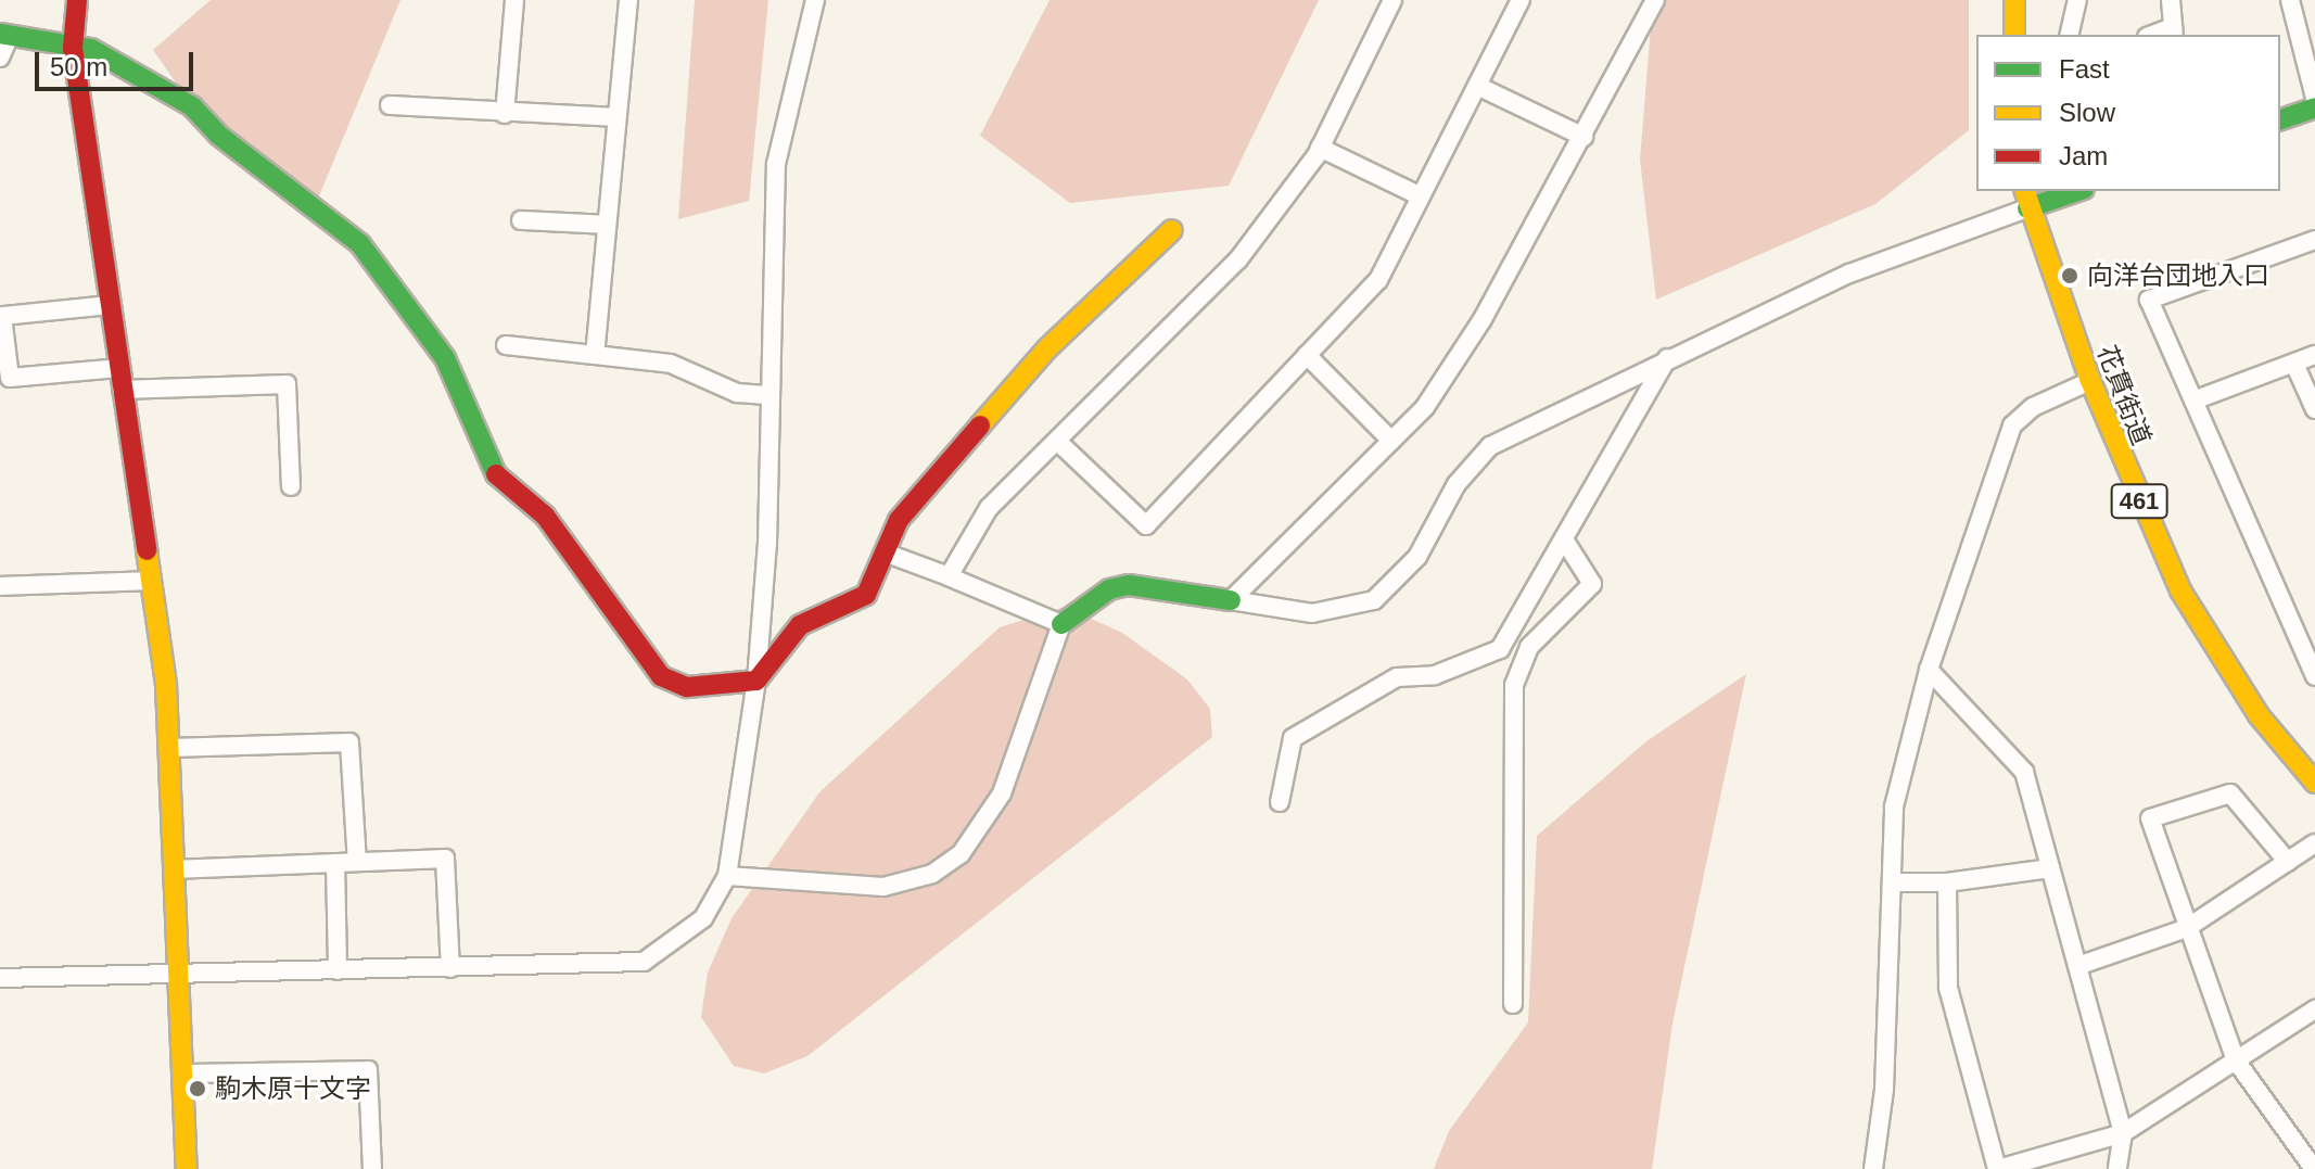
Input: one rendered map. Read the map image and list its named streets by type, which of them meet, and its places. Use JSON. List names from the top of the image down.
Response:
{
  "streets": {
    "main road": ["花貫街道", "461"]
  },
  "places": ["向洋台団地入口", "駒木原十文字"],
  "legend": ["Fast", "Slow", "Jam"],
  "scale_bar": "50 m"
}
